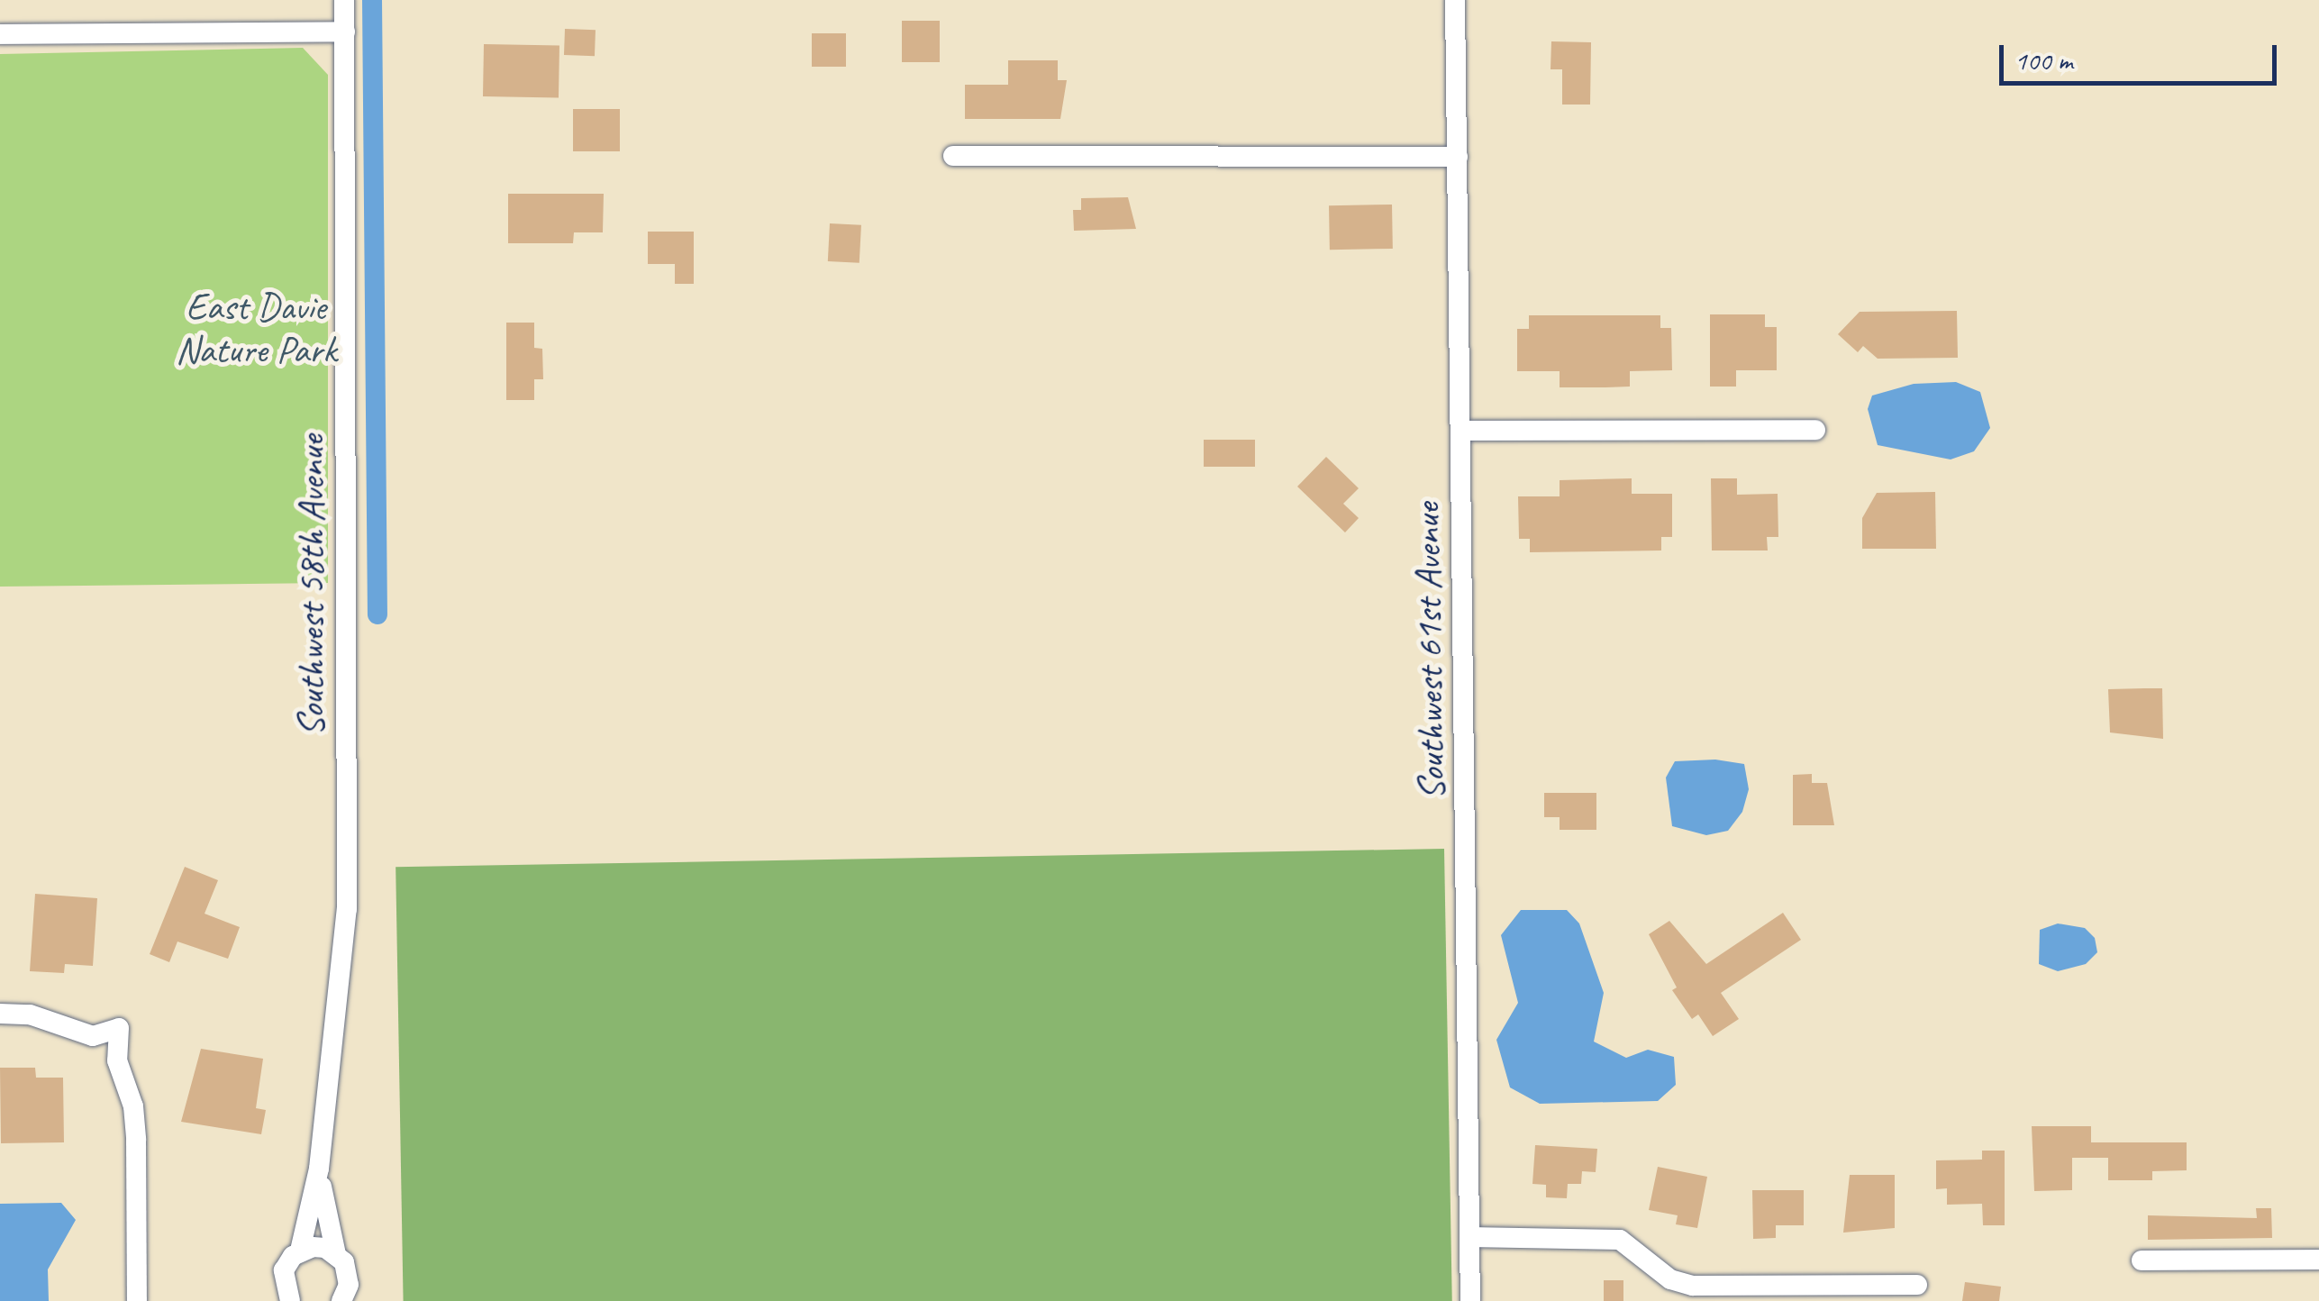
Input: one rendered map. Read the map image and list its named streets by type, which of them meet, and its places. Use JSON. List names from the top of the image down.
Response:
{
  "streets": {
    "street": ["Southwest 58th Avenue", "Southwest 61st Avenue"]
  },
  "parks": ["East Davie Nature Park"],
  "scale_bar": "100 m"
}
